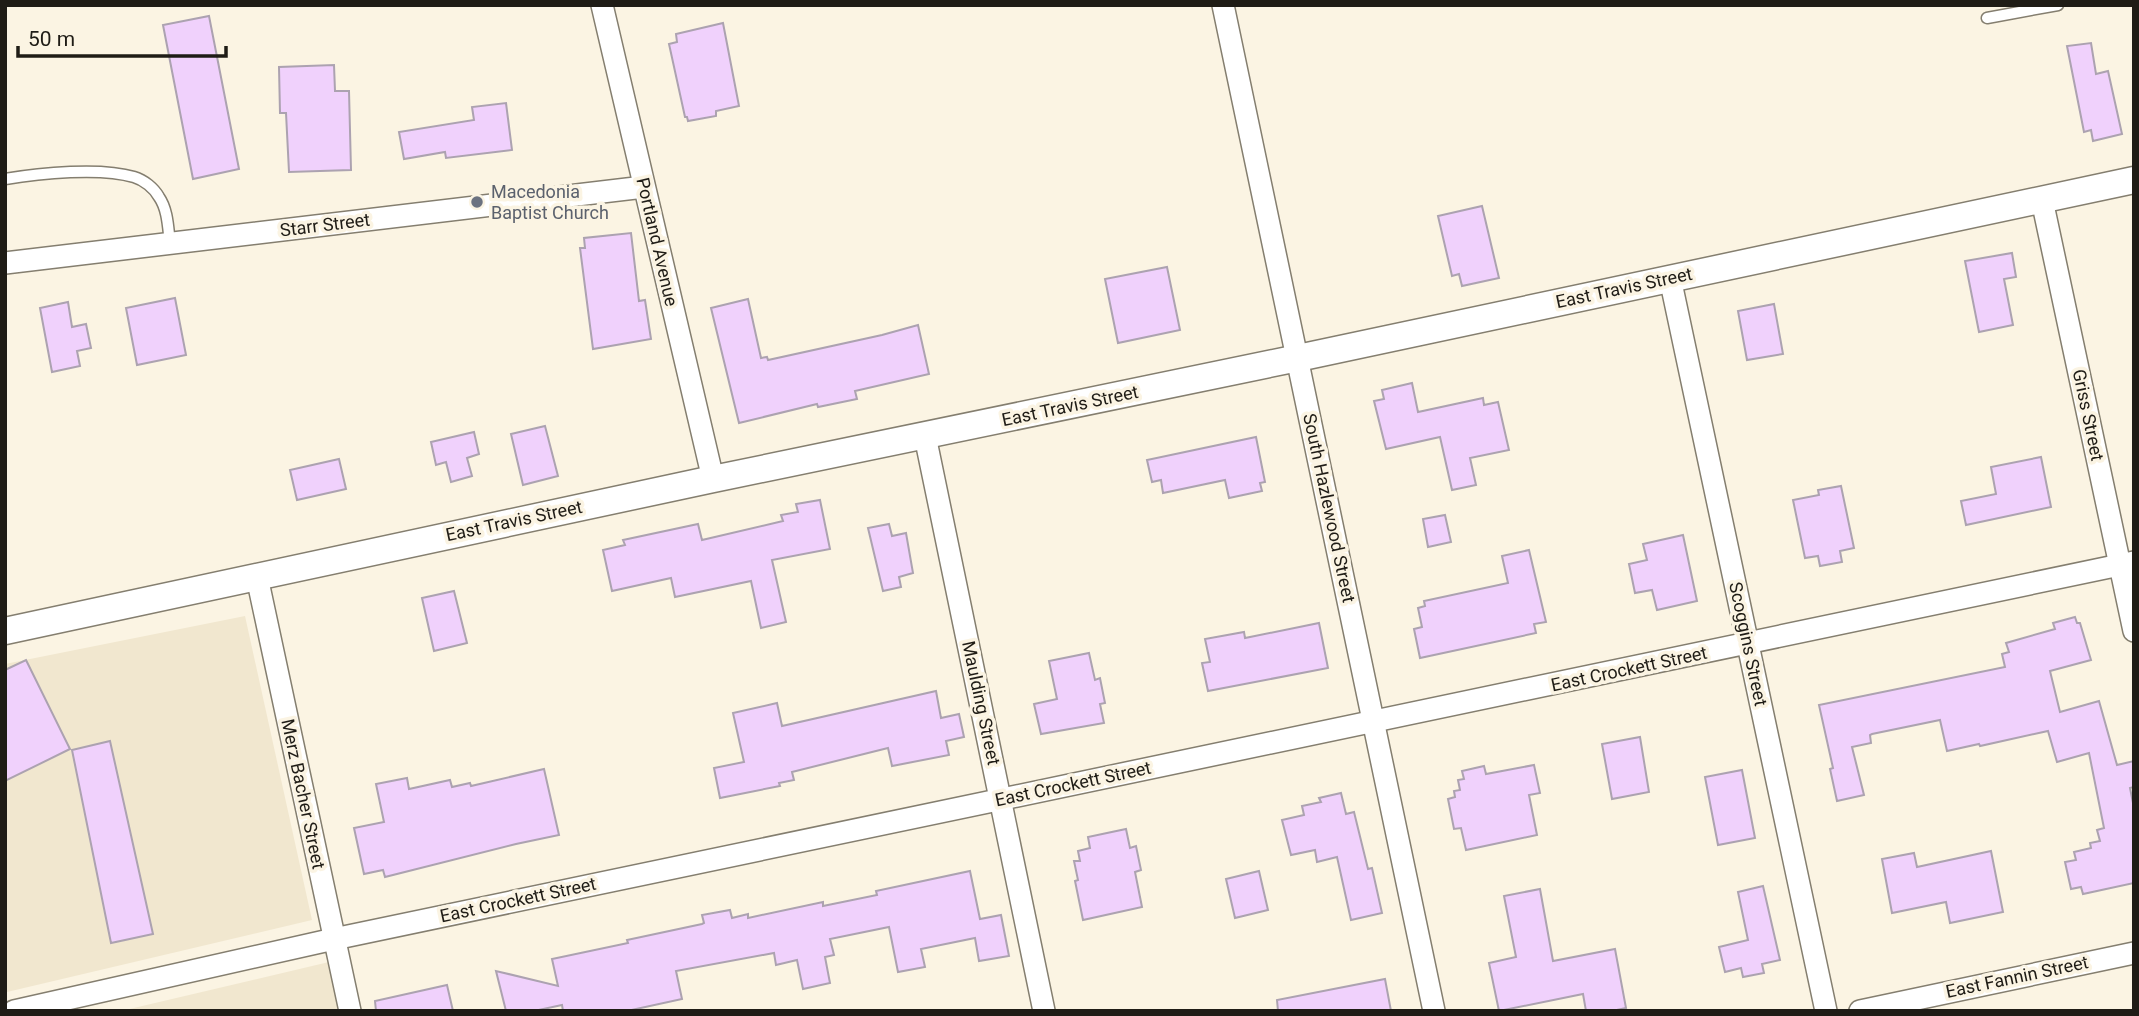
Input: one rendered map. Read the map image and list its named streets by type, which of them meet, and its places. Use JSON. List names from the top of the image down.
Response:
{
  "streets": {
    "street": [
      "Starr Street",
      "Portland Avenue",
      "East Travis Street",
      "Griss Street",
      "South Hazlewood Street",
      "Scoggins Street",
      "East Crockett Street",
      "Maulding Street",
      "Merz Bacher Street",
      "East Fannin Street"
    ]
  },
  "crossings": [
    ["Starr Street", "Portland Avenue"],
    ["Portland Avenue", "East Travis Street"],
    ["East Travis Street", "Griss Street"],
    ["East Travis Street", "South Hazlewood Street"],
    ["East Travis Street", "Scoggins Street"],
    ["East Travis Street", "Maulding Street"],
    ["East Travis Street", "Merz Bacher Street"],
    ["Griss Street", "East Crockett Street"],
    ["South Hazlewood Street", "East Crockett Street"],
    ["Scoggins Street", "East Crockett Street"],
    ["East Crockett Street", "Maulding Street"],
    ["East Crockett Street", "Merz Bacher Street"]
  ],
  "places": ["Macedonia Baptist Church"],
  "scale_bar": "50 m"
}
